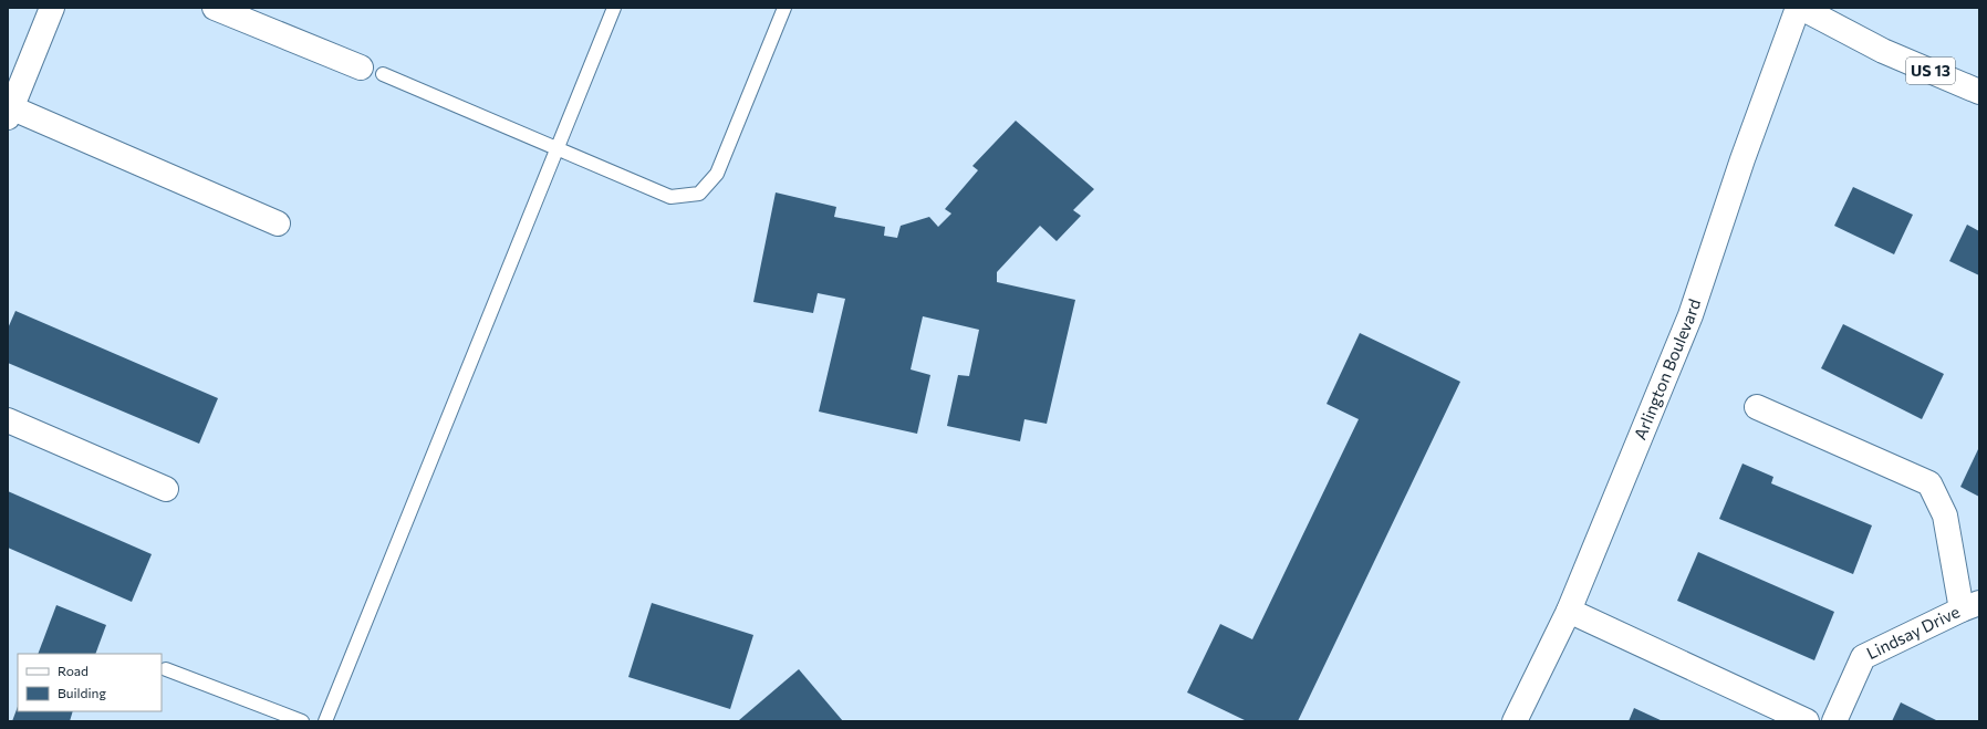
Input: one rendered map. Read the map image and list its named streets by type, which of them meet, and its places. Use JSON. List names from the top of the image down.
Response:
{
  "streets": {
    "street": ["US 13", "Arlington Boulevard", "Lindsay Drive"]
  },
  "legend": ["Road", "Building"]
}
